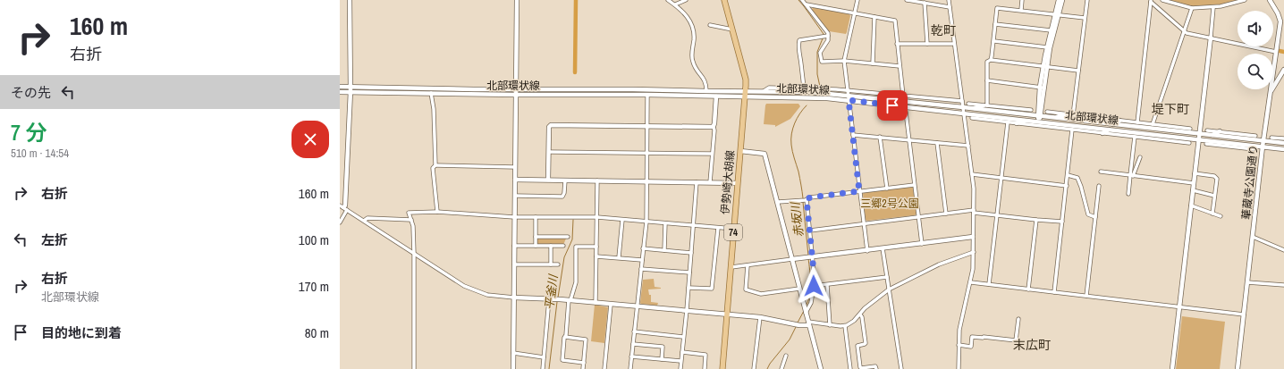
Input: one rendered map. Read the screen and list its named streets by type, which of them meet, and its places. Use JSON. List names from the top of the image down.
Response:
{
  "streets": {
    "main road": ["伊勢崎大胡線", "74"],
    "street": ["北部環状線", "華蔵寺公園通り"]
  },
  "crossings": [
    ["北部環状線", "伊勢崎大胡線"],
    ["北部環状線", "華蔵寺公園通り"]
  ],
  "districts": ["乾町", "堤下町", "末広町"],
  "water": ["赤坂川", "平釜川"],
  "parks": ["三郷2号公園"],
  "page": {
    "turn": ["160 m", "右折"],
    "then": "その先",
    "heading": ["7 分", "510 m · 14:54"],
    "list": [
      {
        "name": "右折",
        "value": "160 m"
      },
      {
        "name": "左折",
        "value": "100 m"
      },
      {
        "name": "右折",
        "note": "北部環状線",
        "value": "170 m"
      },
      {
        "name": "目的地に到着",
        "value": "80 m"
      }
    ]
  }
}
